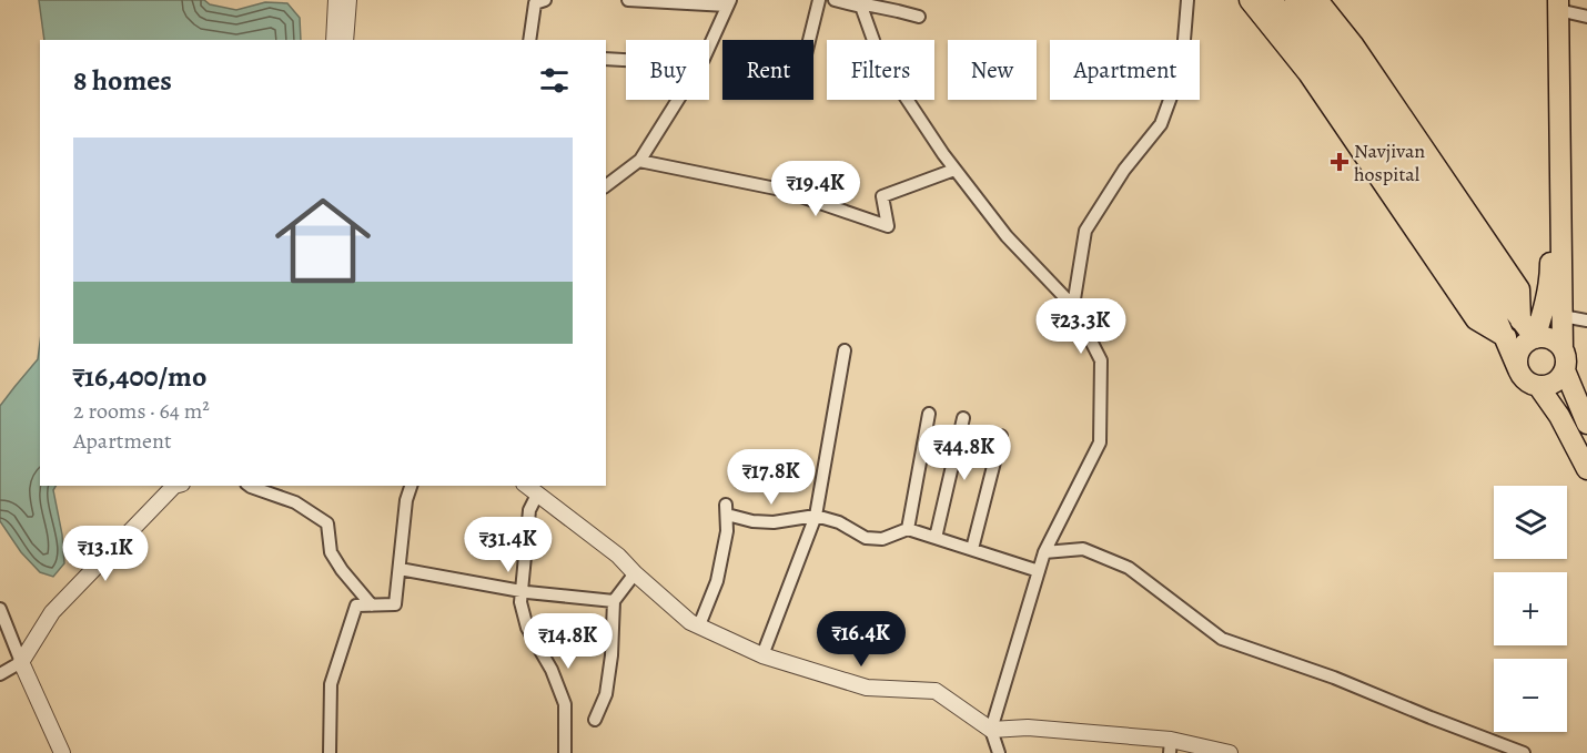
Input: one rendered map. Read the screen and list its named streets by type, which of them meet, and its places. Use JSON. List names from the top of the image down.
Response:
{
  "places": {
    "health": ["Navjivan hospital"]
  },
  "page": {
    "chip": [
      "Buy",
      "Rent",
      "Filters",
      "New",
      "Apartment"
    ],
    "heading": "8 homes",
    "list": [
      {
        "name": "₹16,400/mo",
        "note": "2 rooms · 64 m² · Apartment"
      }
    ],
    "price": [
      "₹19.4K",
      "₹23.3K",
      "₹44.8K",
      "₹17.8K",
      "₹31.4K",
      "₹13.1K",
      "₹16.4K",
      "₹14.8K"
    ],
    "map_buttons": ["+", "−"]
  }
}
